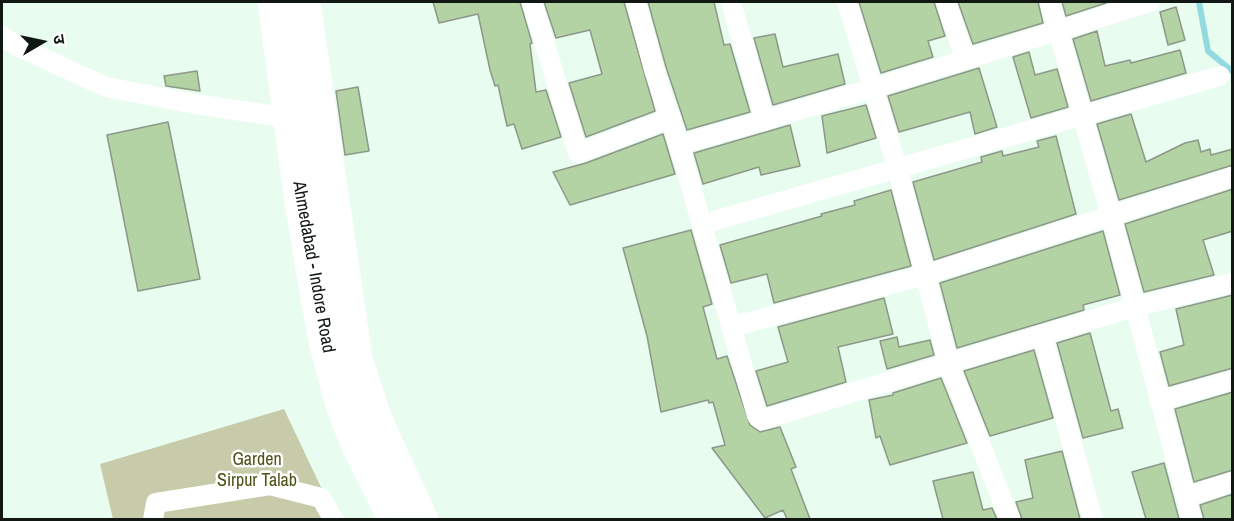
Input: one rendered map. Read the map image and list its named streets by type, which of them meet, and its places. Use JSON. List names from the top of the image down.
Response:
{
  "streets": {
    "highway": ["Ahmedabad - Indore Road"]
  },
  "parks": ["Garden Sirpur Talab"],
  "north": "right"
}
